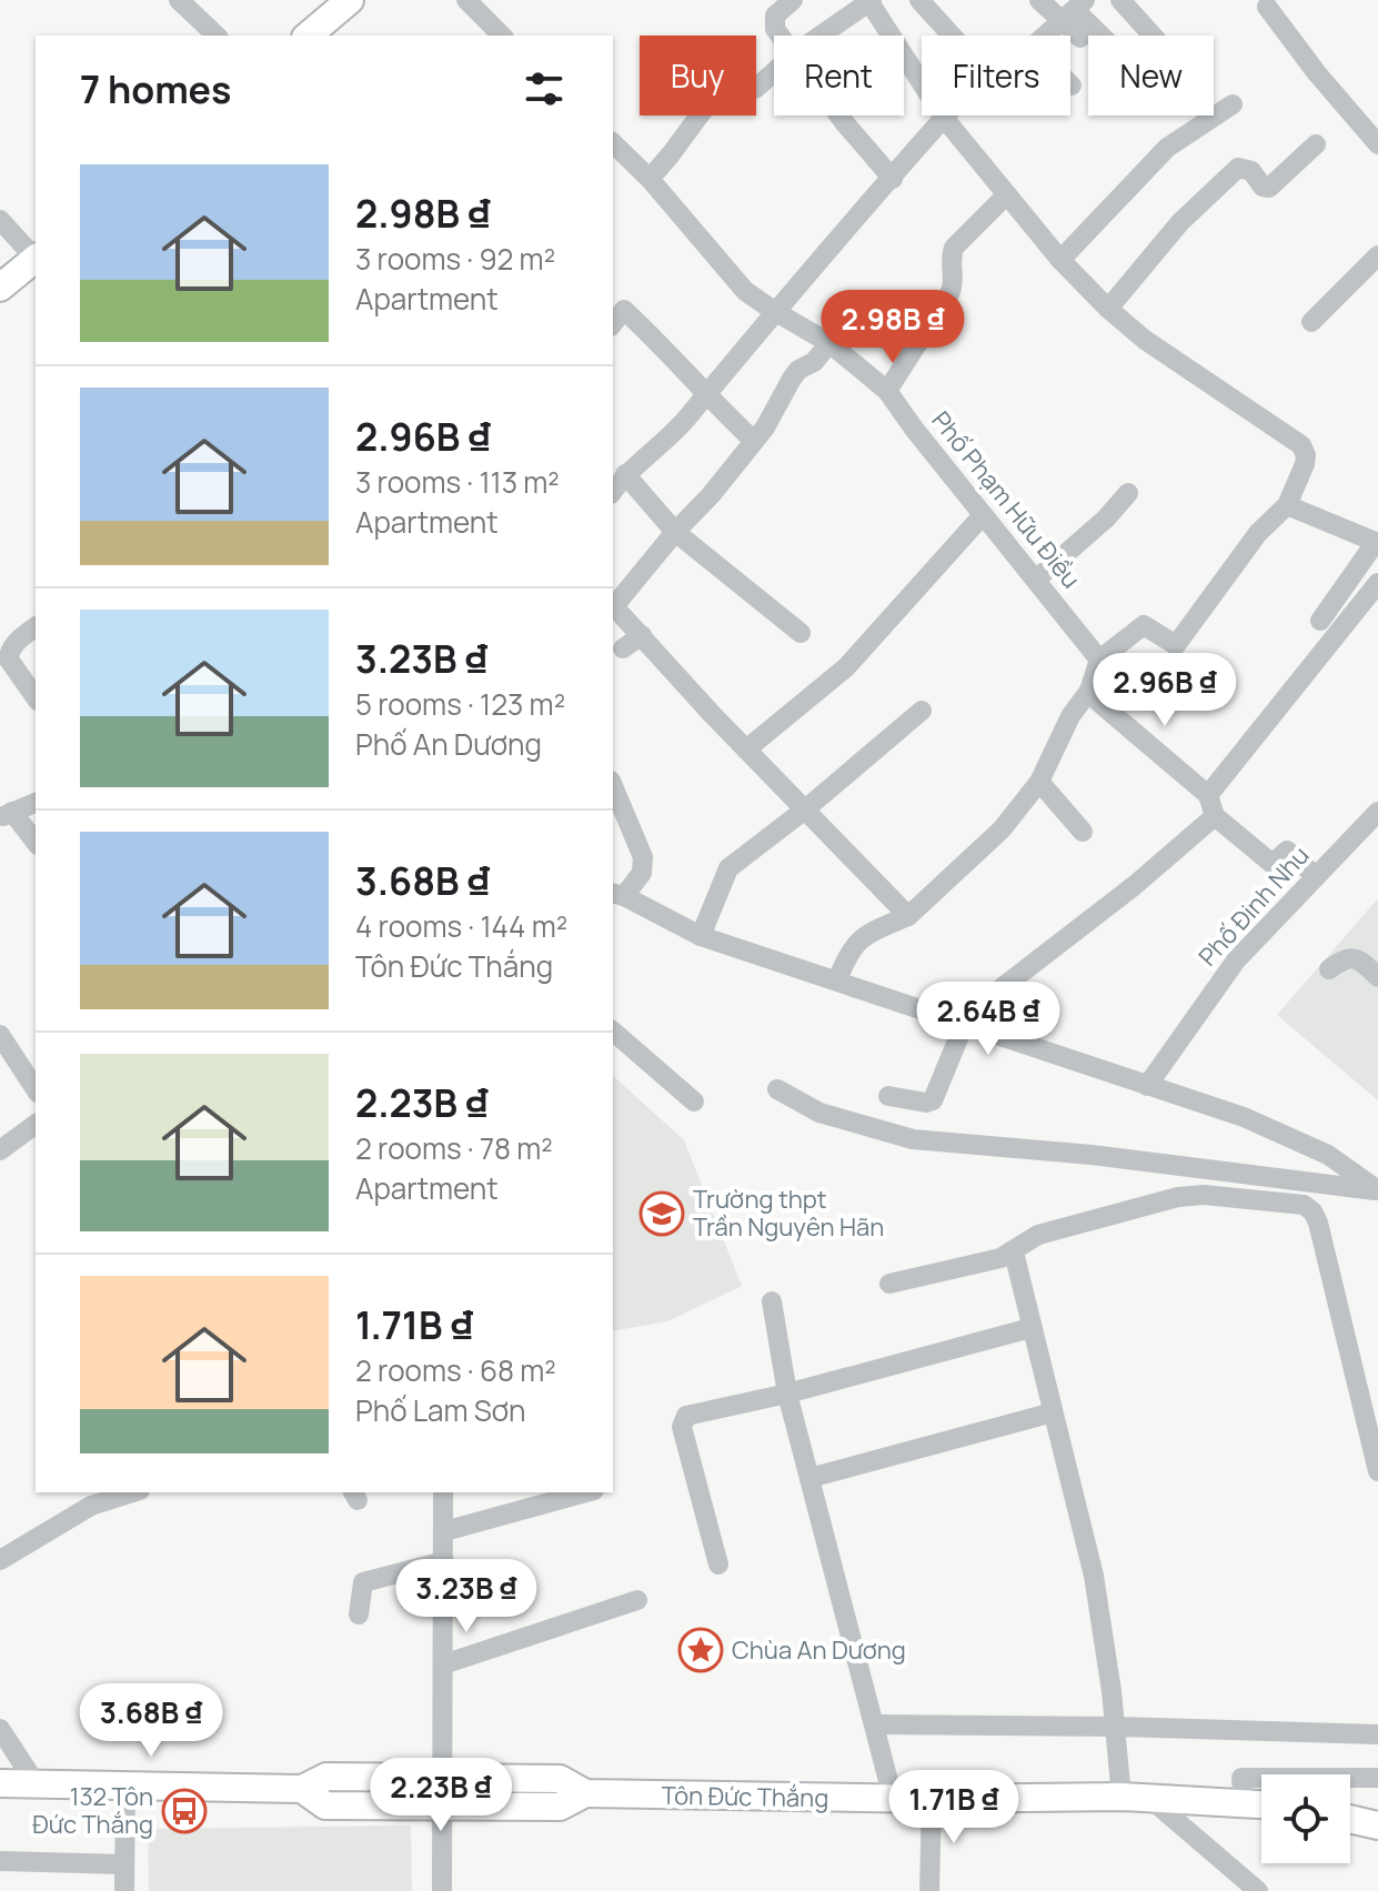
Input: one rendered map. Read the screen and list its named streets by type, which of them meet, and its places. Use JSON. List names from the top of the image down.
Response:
{
  "streets": {
    "main road": ["Tôn Đức Thắng"],
    "street": ["Phố Phạm Hữu Điều", "Phố Đinh Nhu"]
  },
  "places": {
    "school or university": ["Trường thpt Trần Nguyên Hãn"],
    "place": ["Chùa An Dương"],
    "bus stop": ["132 Tôn Đức Thắng"]
  },
  "page": {
    "chip": [
      "Buy",
      "Rent",
      "Filters",
      "New"
    ],
    "heading": "7 homes",
    "list": [
      {
        "name": "2.98B ₫",
        "note": "3 rooms · 92 m² · Apartment"
      },
      {
        "name": "2.96B ₫",
        "note": "3 rooms · 113 m² · Apartment"
      },
      {
        "name": "3.23B ₫",
        "note": "5 rooms · 123 m² · Phố An Dương"
      },
      {
        "name": "3.68B ₫",
        "note": "4 rooms · 144 m² · Tôn Đức Thắng"
      },
      {
        "name": "2.23B ₫",
        "note": "2 rooms · 78 m² · Apartment"
      },
      {
        "name": "1.71B ₫",
        "note": "2 rooms · 68 m² · Phố Lam Sơn"
      }
    ],
    "price": [
      "2.98B ₫",
      "2.96B ₫",
      "2.64B ₫",
      "3.23B ₫",
      "3.68B ₫",
      "2.23B ₫",
      "1.71B ₫"
    ]
  }
}
